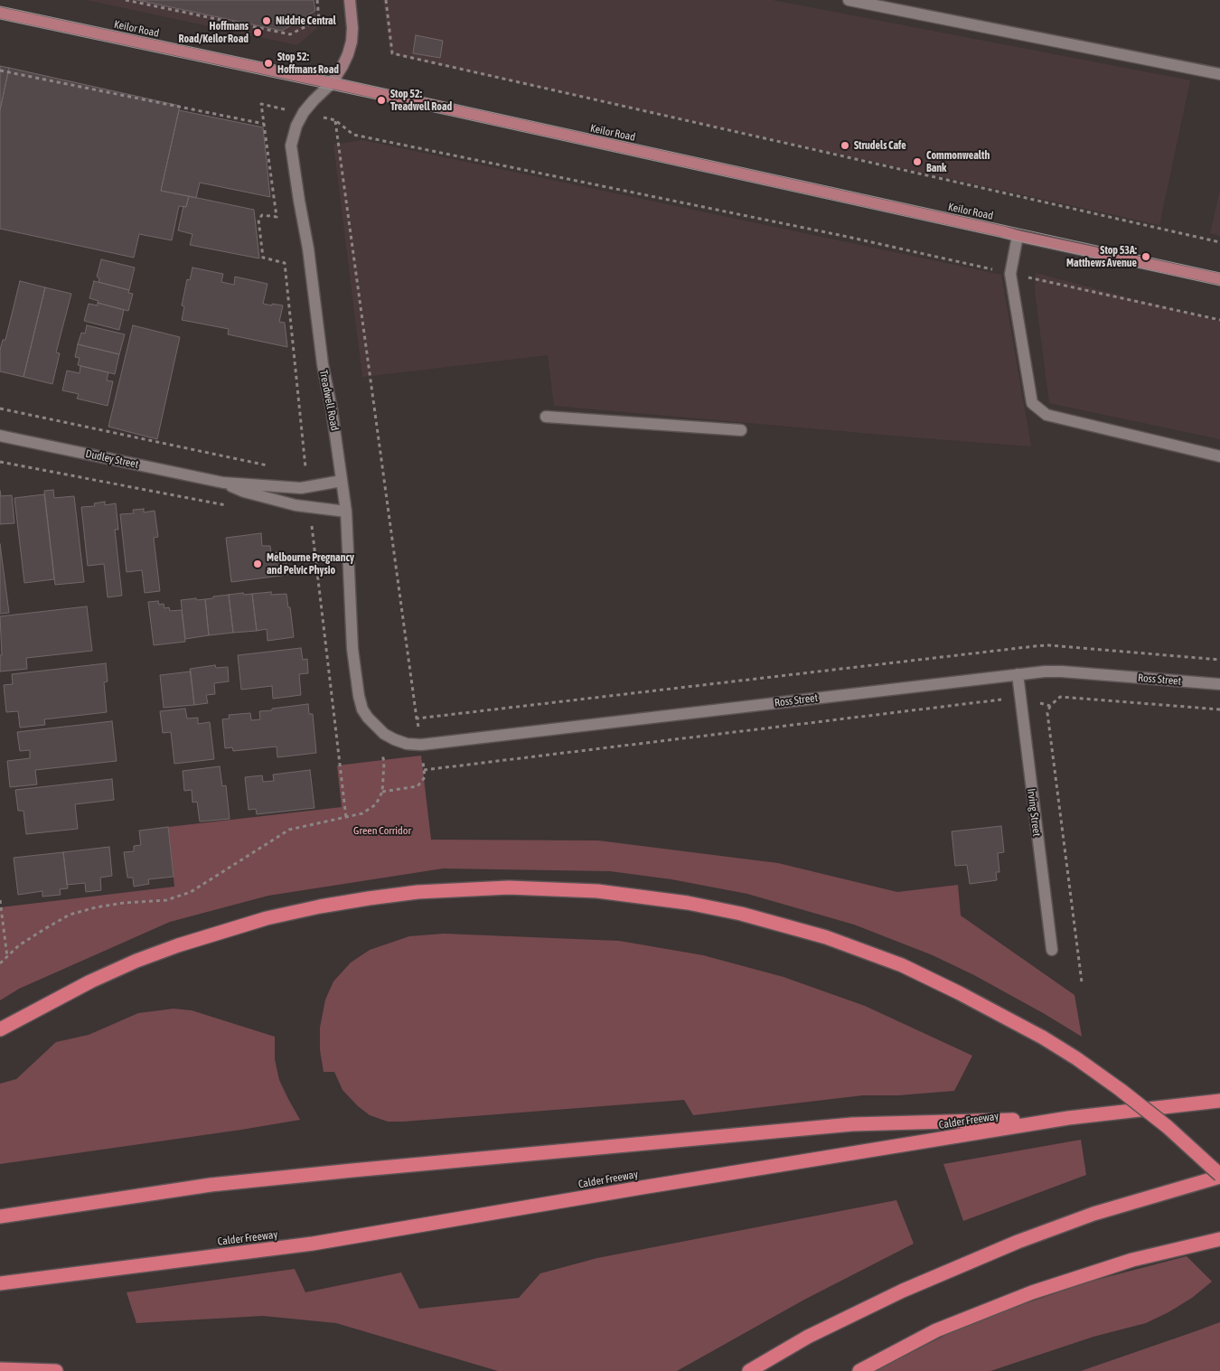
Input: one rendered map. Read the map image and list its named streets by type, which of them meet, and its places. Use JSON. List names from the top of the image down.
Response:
{
  "streets": {
    "highway": ["Calder Freeway"],
    "main road": ["Keilor Road"],
    "street": [
      "Treadwell Road",
      "Dudley Street",
      "Ross Street",
      "Irving Street"
    ]
  },
  "crossings": [
    ["Keilor Road", "Treadwell Road"],
    ["Treadwell Road", "Dudley Street"],
    ["Treadwell Road", "Ross Street"],
    ["Ross Street", "Irving Street"]
  ],
  "parks": ["Green Corridor"],
  "places": [
    "Niddrie Central",
    "Hoffmans Road/Keilor Road",
    "Stop 52: Hoffmans Road",
    "Stop 52: Treadwell Road",
    "Strudels Cafe",
    "Commonwealth Bank",
    "Stop 53A: Matthews Avenue",
    "Melbourne Pregnancy and Pelvic Physio"
  ]
}
